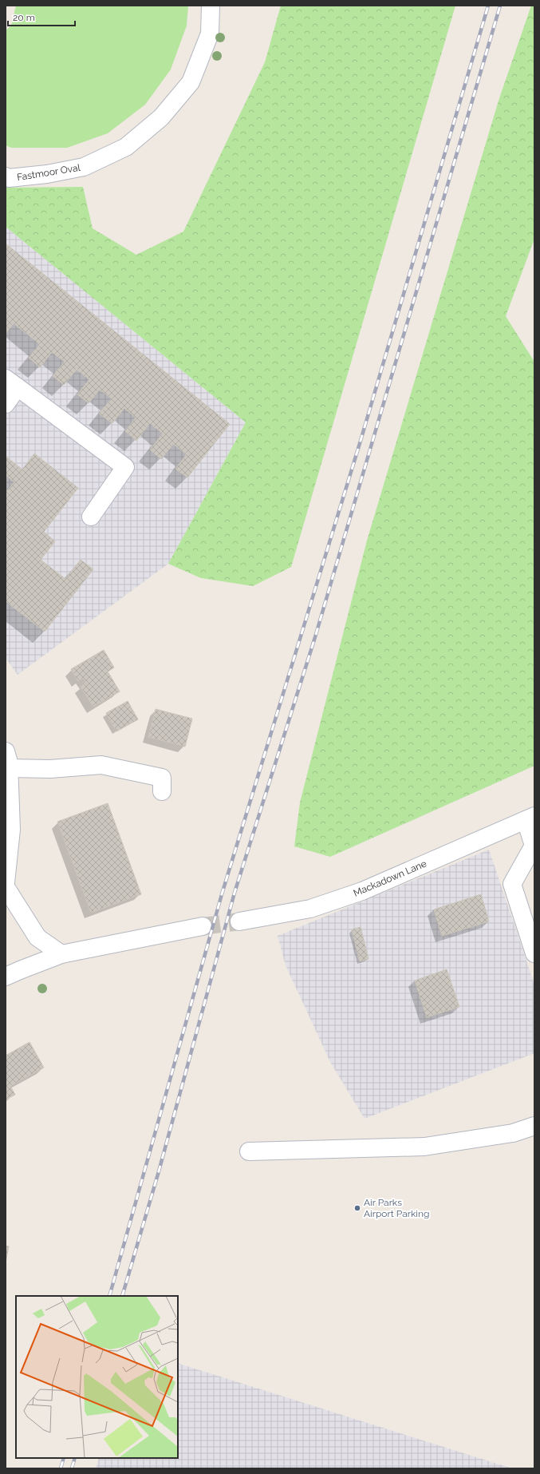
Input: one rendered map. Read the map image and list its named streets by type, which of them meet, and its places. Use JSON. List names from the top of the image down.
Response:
{
  "streets": {
    "street": ["Fastmoor Oval", "Mackadown Lane"]
  },
  "places": ["Air Parks Airport Parking"],
  "scale_bar": "20 m"
}
